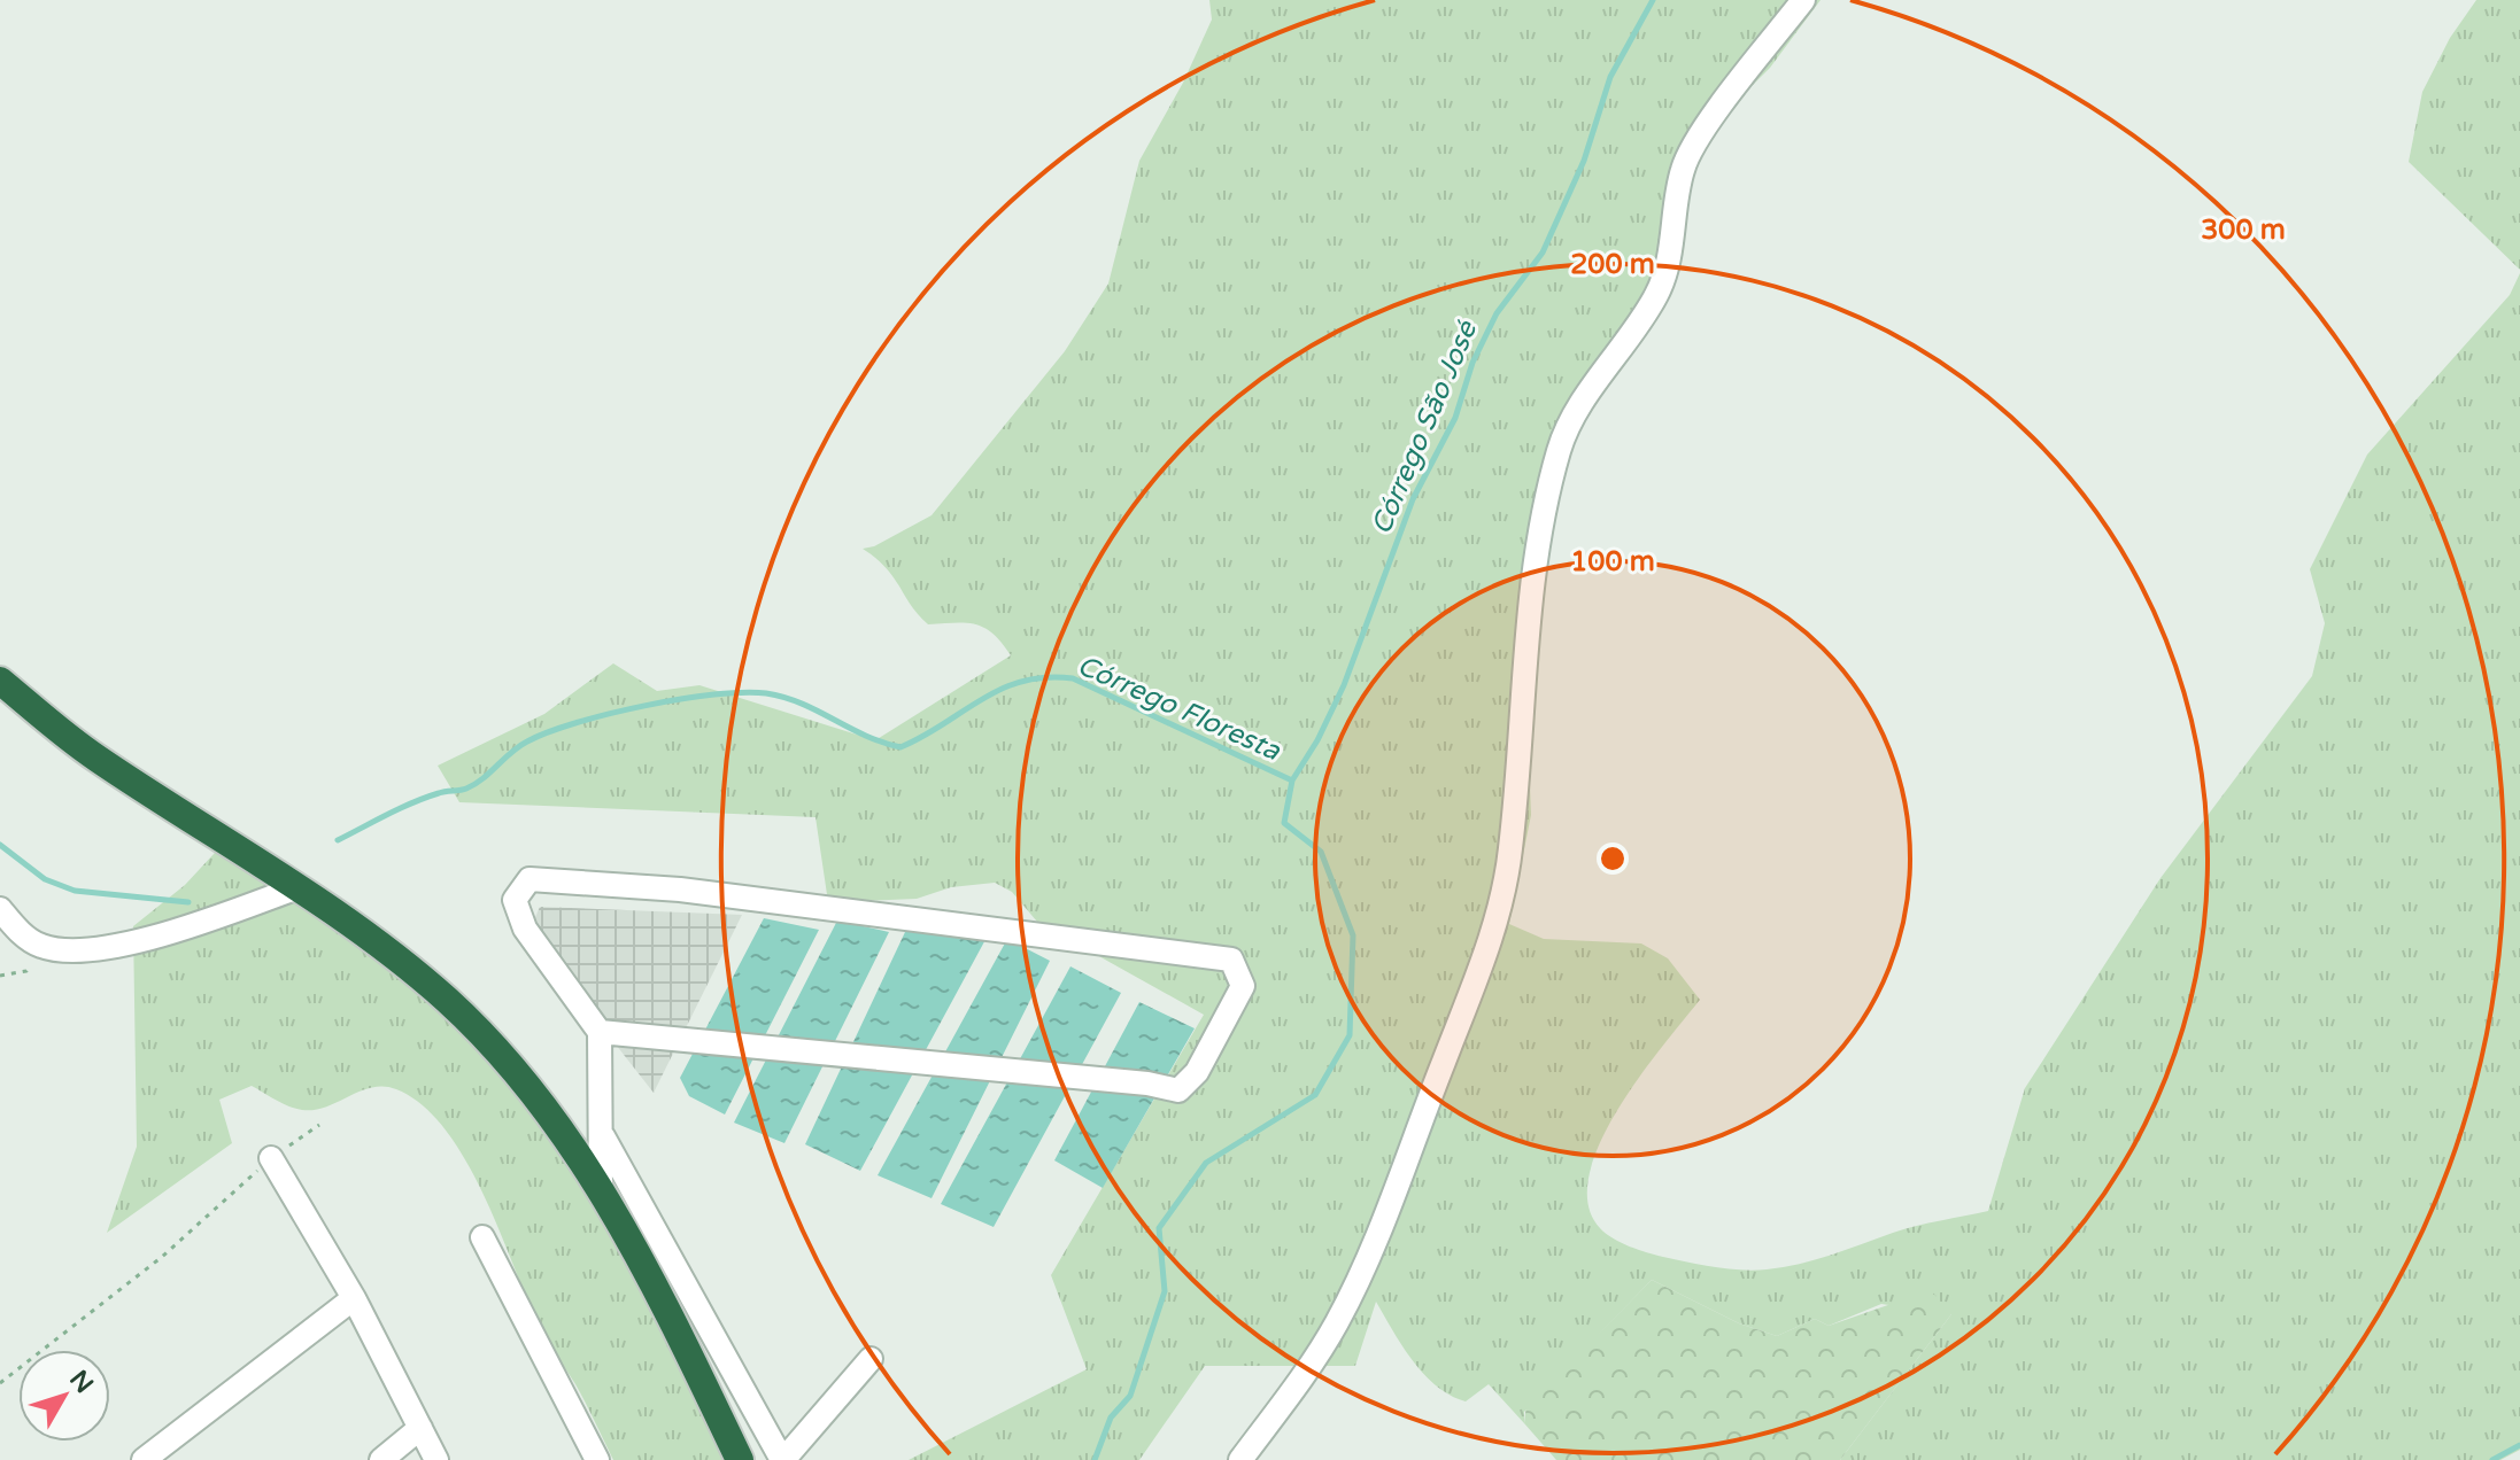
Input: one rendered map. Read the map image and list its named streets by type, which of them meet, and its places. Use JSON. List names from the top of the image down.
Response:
{
  "water": ["Córrego São José", "Córrego Floresta"],
  "north": "top right",
  "rings": ["300 m", "200 m", "100 m"]
}
